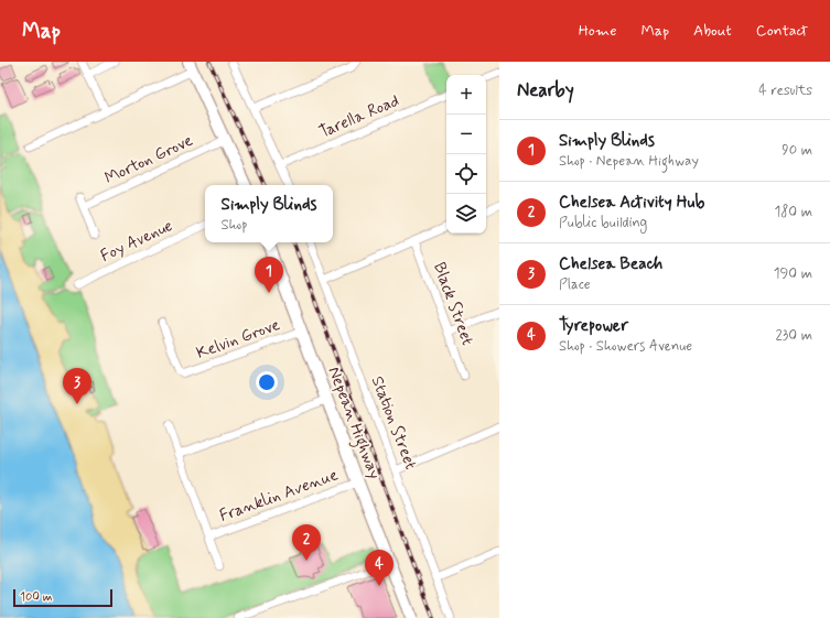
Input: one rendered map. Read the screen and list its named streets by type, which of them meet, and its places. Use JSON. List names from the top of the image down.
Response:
{
  "streets": {
    "highway": ["Nepean Highway"],
    "street": [
      "Tarella Road",
      "Morton Grove",
      "Foy Avenue",
      "Black Street",
      "Kelvin Grove",
      "Station Street",
      "Franklin Avenue"
    ]
  },
  "crossings": [
    ["Kelvin Grove", "Nepean Highway"],
    ["Nepean Highway", "Franklin Avenue"]
  ],
  "scale_bar": "100 m",
  "page": {
    "header": "Map",
    "nav": [
      "Home",
      "Map",
      "About",
      "Contact"
    ],
    "heading": ["Nearby", "4 results"],
    "map_buttons": ["+", "−"],
    "list": [
      {
        "mark": "1",
        "name": "Simply Blinds",
        "note": "Shop · Nepean Highway",
        "value": "90 m"
      },
      {
        "mark": "2",
        "name": "Chelsea Activity Hub",
        "note": "Public building",
        "value": "180 m"
      },
      {
        "mark": "3",
        "name": "Chelsea Beach",
        "note": "Place",
        "value": "190 m"
      },
      {
        "mark": "4",
        "name": "Tyrepower",
        "note": "Shop · Showers Avenue",
        "value": "230 m"
      }
    ],
    "popup": ["Simply Blinds", "Shop"],
    "pins": [
      "1",
      "3",
      "2",
      "4"
    ],
    "scale": "100 m"
  }
}
